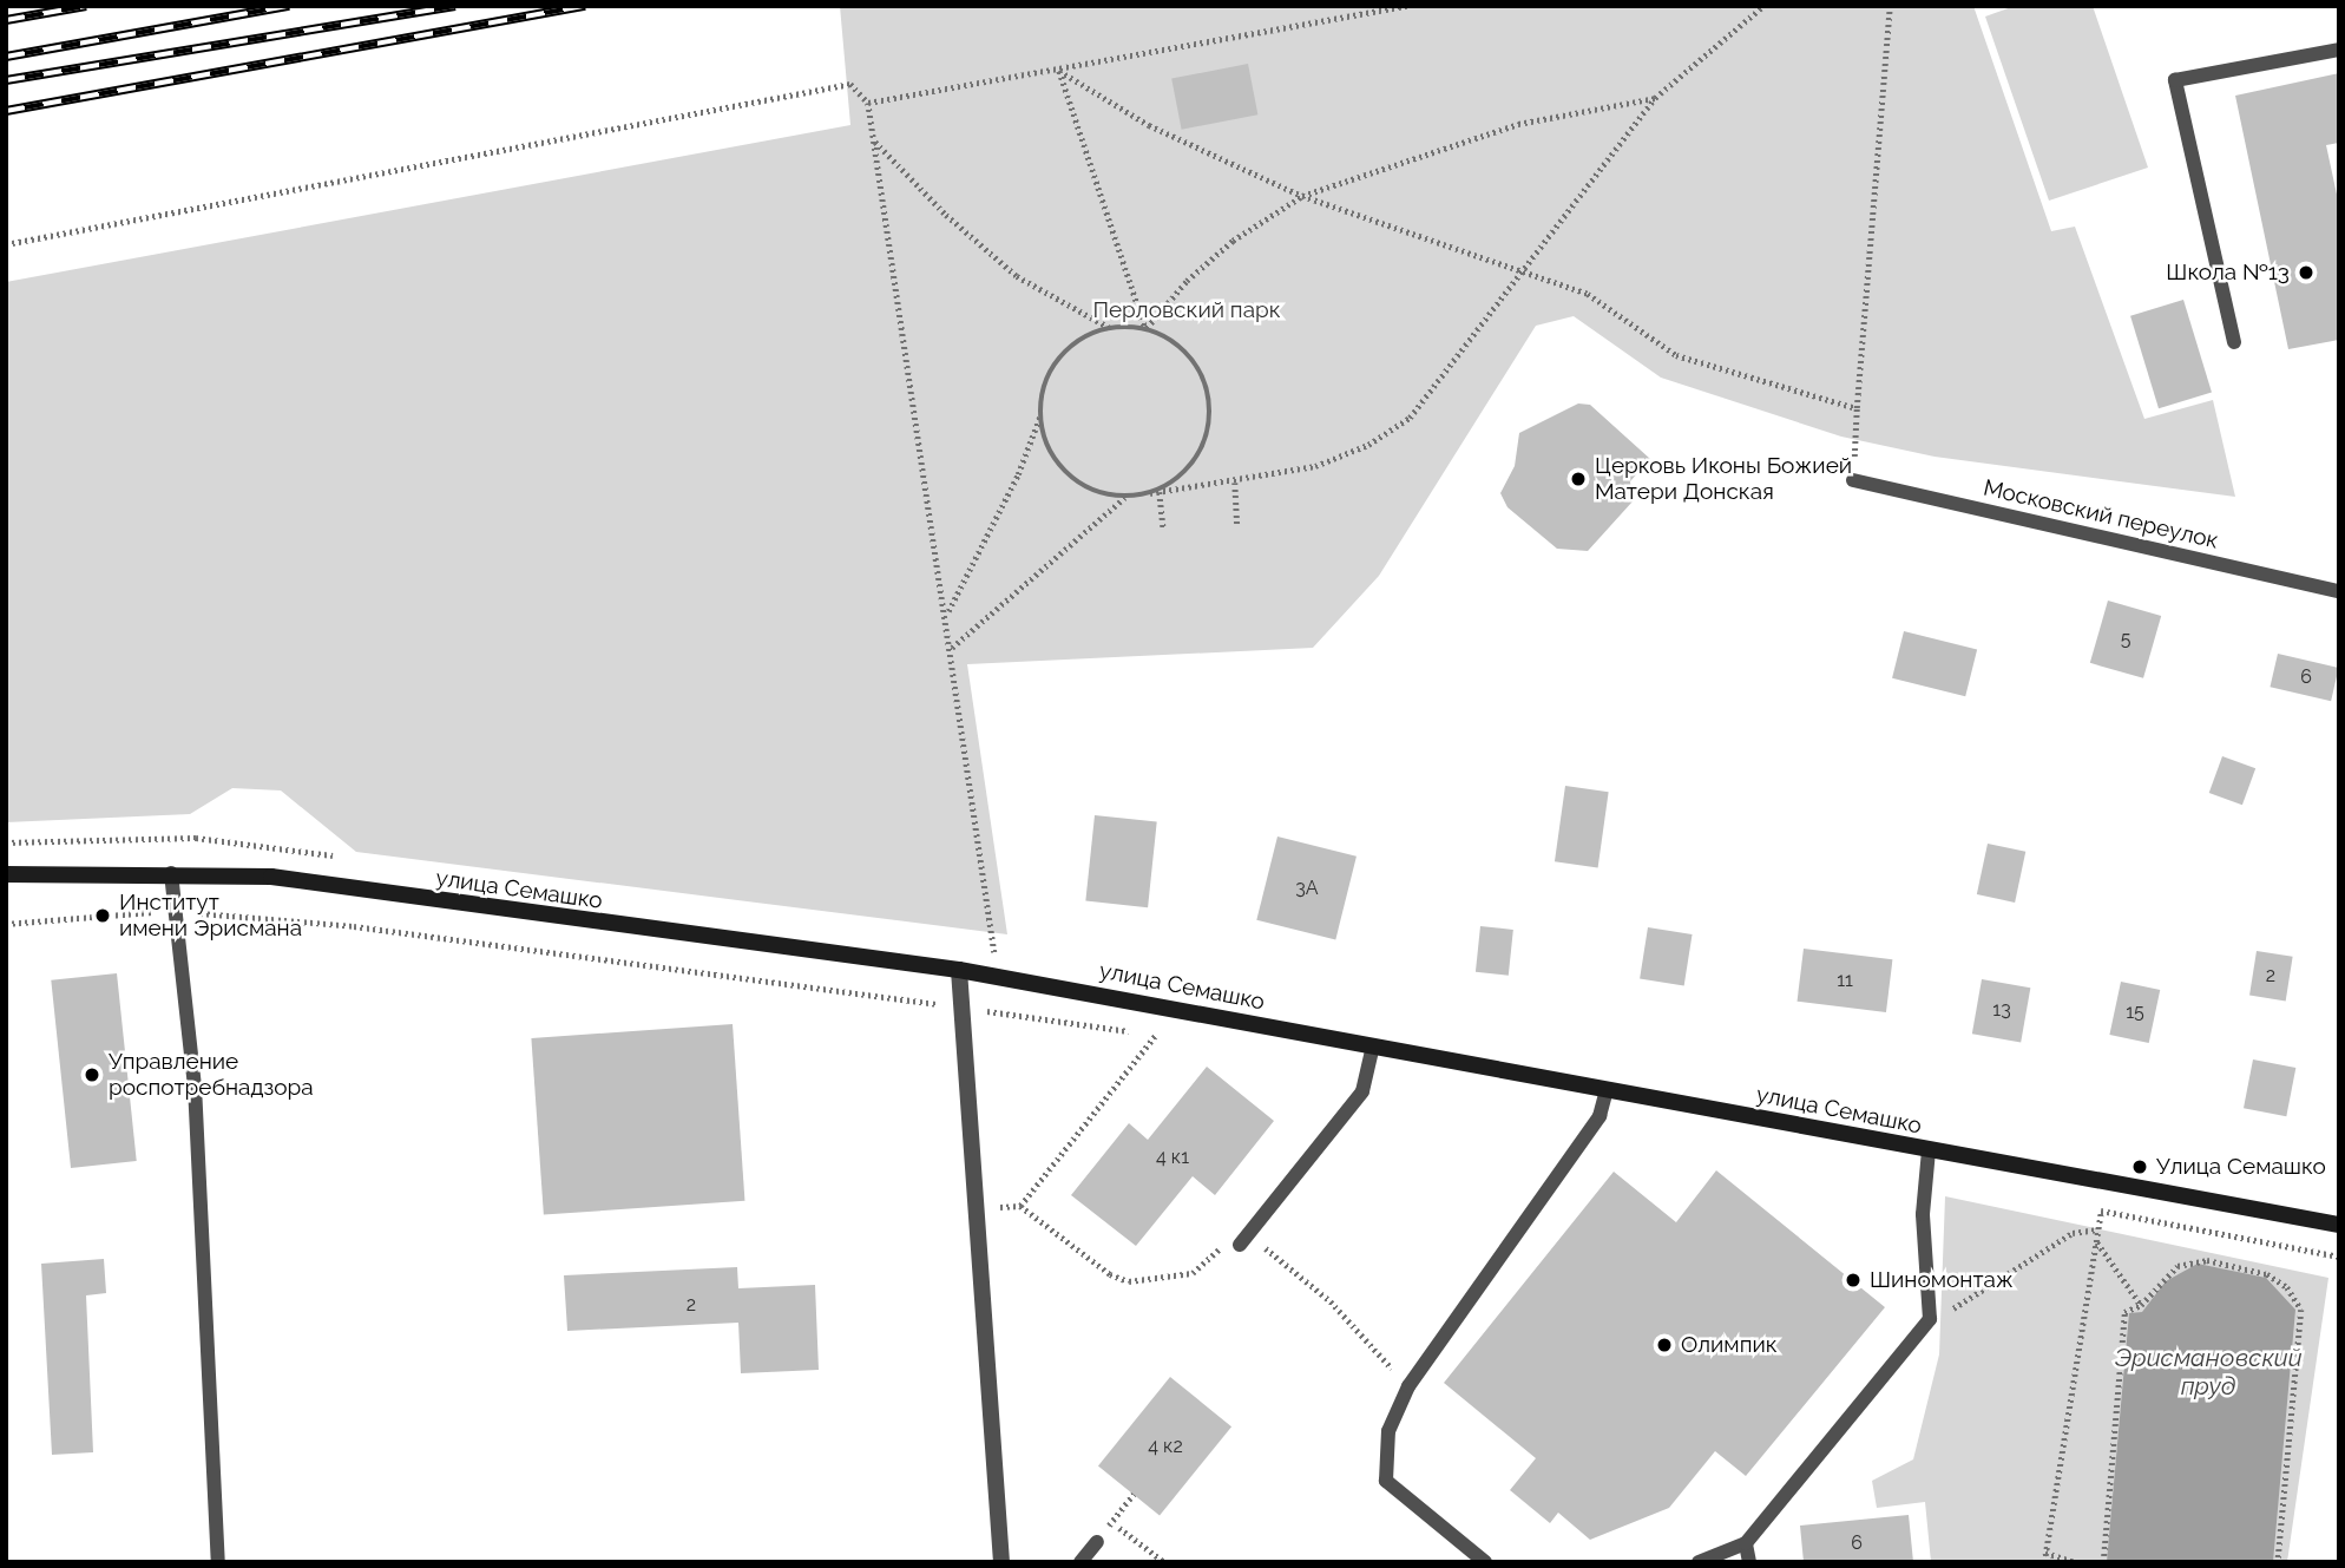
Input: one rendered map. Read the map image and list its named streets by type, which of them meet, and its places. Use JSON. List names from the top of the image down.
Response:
{
  "streets": {
    "main road": ["улица Семашко"],
    "lane": ["Московский переулок"]
  },
  "water": ["Эрисмановский пруд"],
  "parks": ["Перловский парк"],
  "places": [
    "Школа №13",
    "Церковь Иконы Божией Матери Донская",
    "Институт имени Эрисмана",
    "Управление роспотребнадзора",
    "Улица Семашко",
    "Шиномонтаж",
    "Олимпик"
  ],
  "house_numbers": [
    "5",
    "6",
    "3А",
    "2",
    "11",
    "13",
    "15",
    "4 к1",
    "2",
    "4 к2",
    "6"
  ]
}
